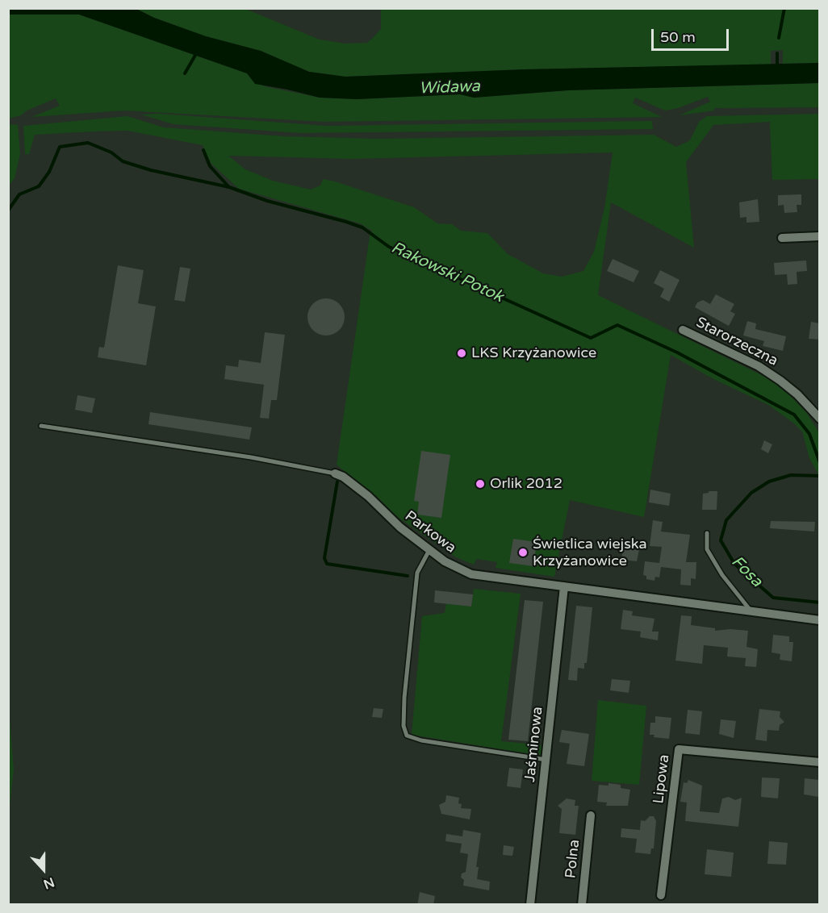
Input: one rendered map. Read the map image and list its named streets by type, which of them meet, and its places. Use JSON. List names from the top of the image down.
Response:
{
  "streets": {
    "street": [
      "Starorzeczna",
      "Parkowa",
      "Jaśminowa",
      "Lipowa",
      "Polna"
    ]
  },
  "crossings": [
    ["Parkowa", "Jaśminowa"]
  ],
  "water": ["Widawa", "Rakowski Potok", "Fosa"],
  "places": ["LKS Krzyżanowice", "Orlik 2012", "Świetlica wiejska Krzyżanowice"],
  "scale_bar": "50 m",
  "north": "bottom"
}
